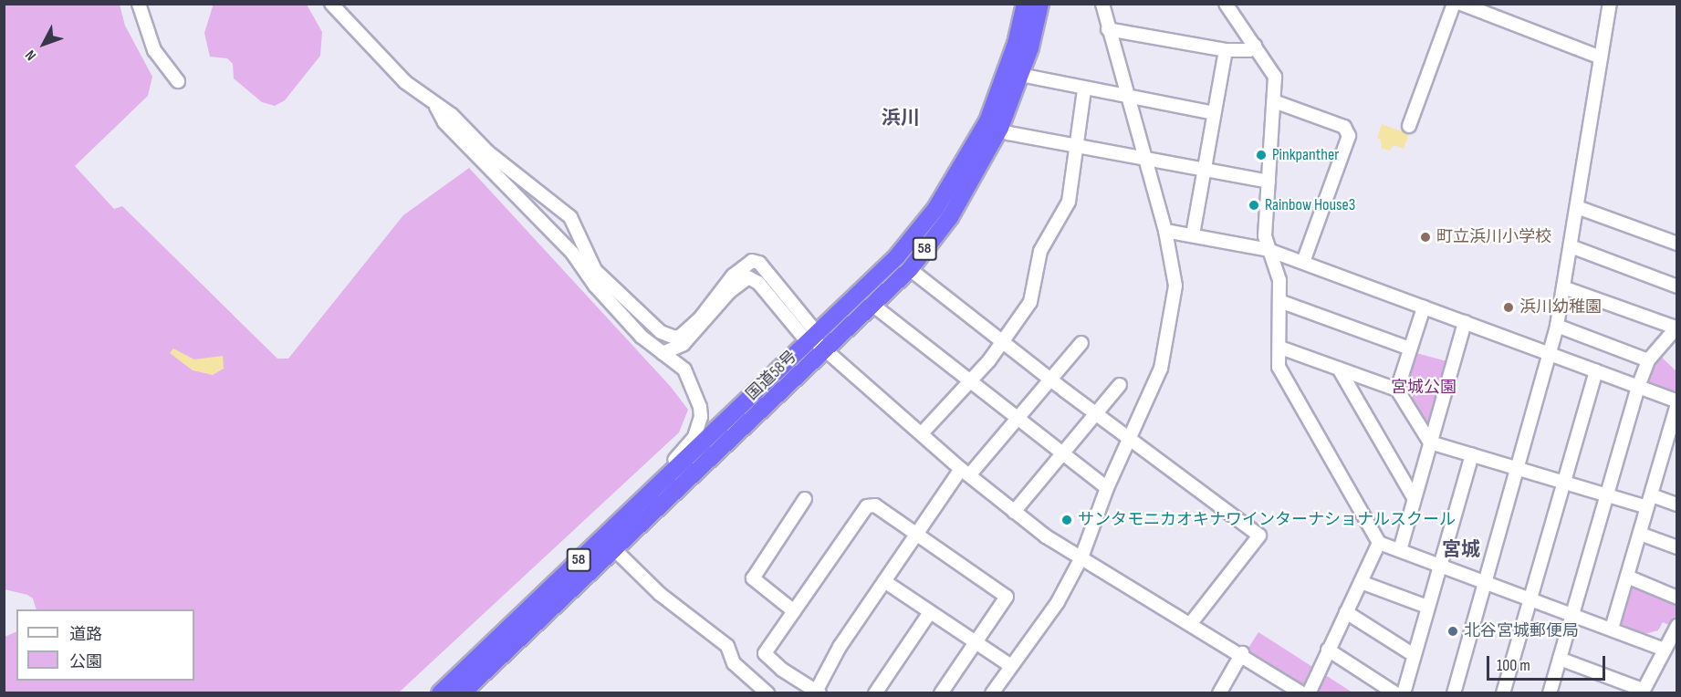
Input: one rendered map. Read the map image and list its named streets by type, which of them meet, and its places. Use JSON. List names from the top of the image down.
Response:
{
  "streets": {
    "highway": ["58", "国道58号"]
  },
  "districts": ["浜川", "宮城"],
  "parks": ["宮城公園"],
  "places": [
    "Pinkpanther",
    "Rainbow House3",
    "町立浜川小学校",
    "浜川幼稚園",
    "サンタモニカオキナワインターナショナルスクール",
    "北谷宮城郵便局"
  ],
  "legend": ["道路", "公園"],
  "scale_bar": "100 m",
  "north": "bottom left"
}
